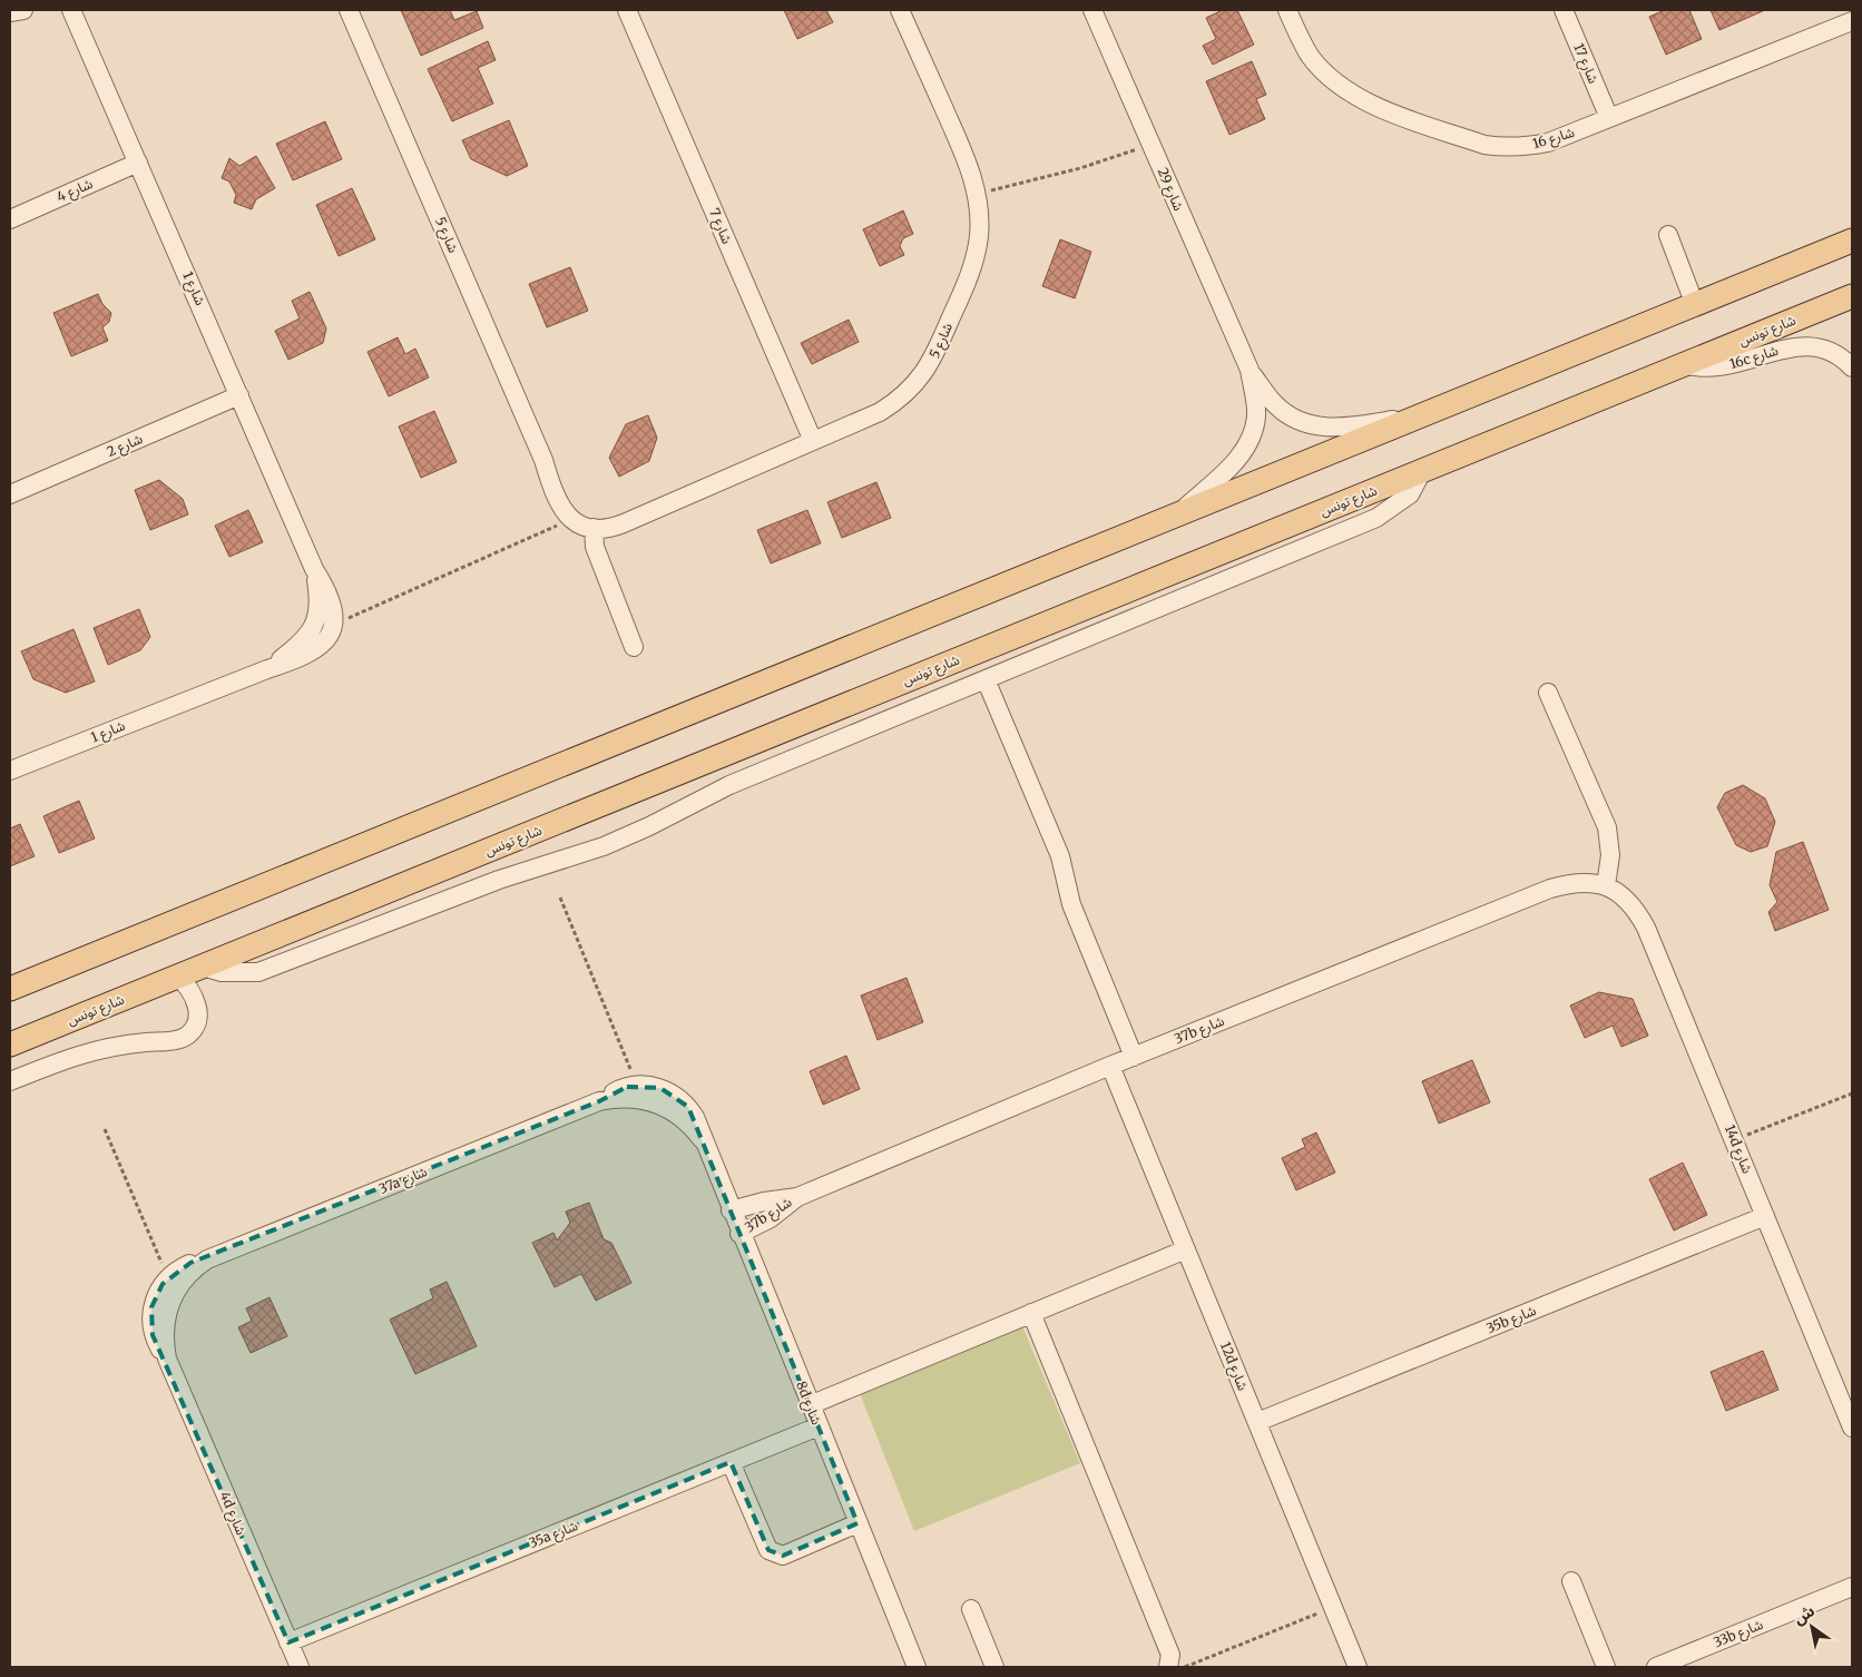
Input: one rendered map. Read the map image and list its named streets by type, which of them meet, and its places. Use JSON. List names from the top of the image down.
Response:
{
  "streets": {
    "main road": ["شارع تونس"],
    "street": [
      "شارع 17",
      "شارع 16",
      "شارع 29",
      "شارع 4",
      "شارع 7",
      "شارع 5",
      "شارع 1",
      "16c شارع",
      "شارع 2",
      "37b شارع",
      "14d شارع",
      "37a شارع",
      "35b شارع",
      "12d شارع",
      "8d شارع",
      "4d شارع",
      "35a شارع",
      "33b شارع"
    ]
  },
  "crossings": [
    ["شارع 17", "شارع 16"],
    ["شارع 4", "شارع 1"],
    ["شارع 7", "شارع 5"],
    ["شارع 1", "شارع 2"],
    ["شارع تونس", "16c شارع"],
    ["37b شارع", "14d شارع"],
    ["37b شارع", "12d شارع"],
    ["37b شارع", "8d شارع"],
    ["14d شارع", "35b شارع"],
    ["37a شارع", "8d شارع"],
    ["37a شارع", "4d شارع"],
    ["35b شارع", "12d شارع"],
    ["8d شارع", "35a شارع"],
    ["4d شارع", "35a شارع"]
  ],
  "north": "top left"
}
